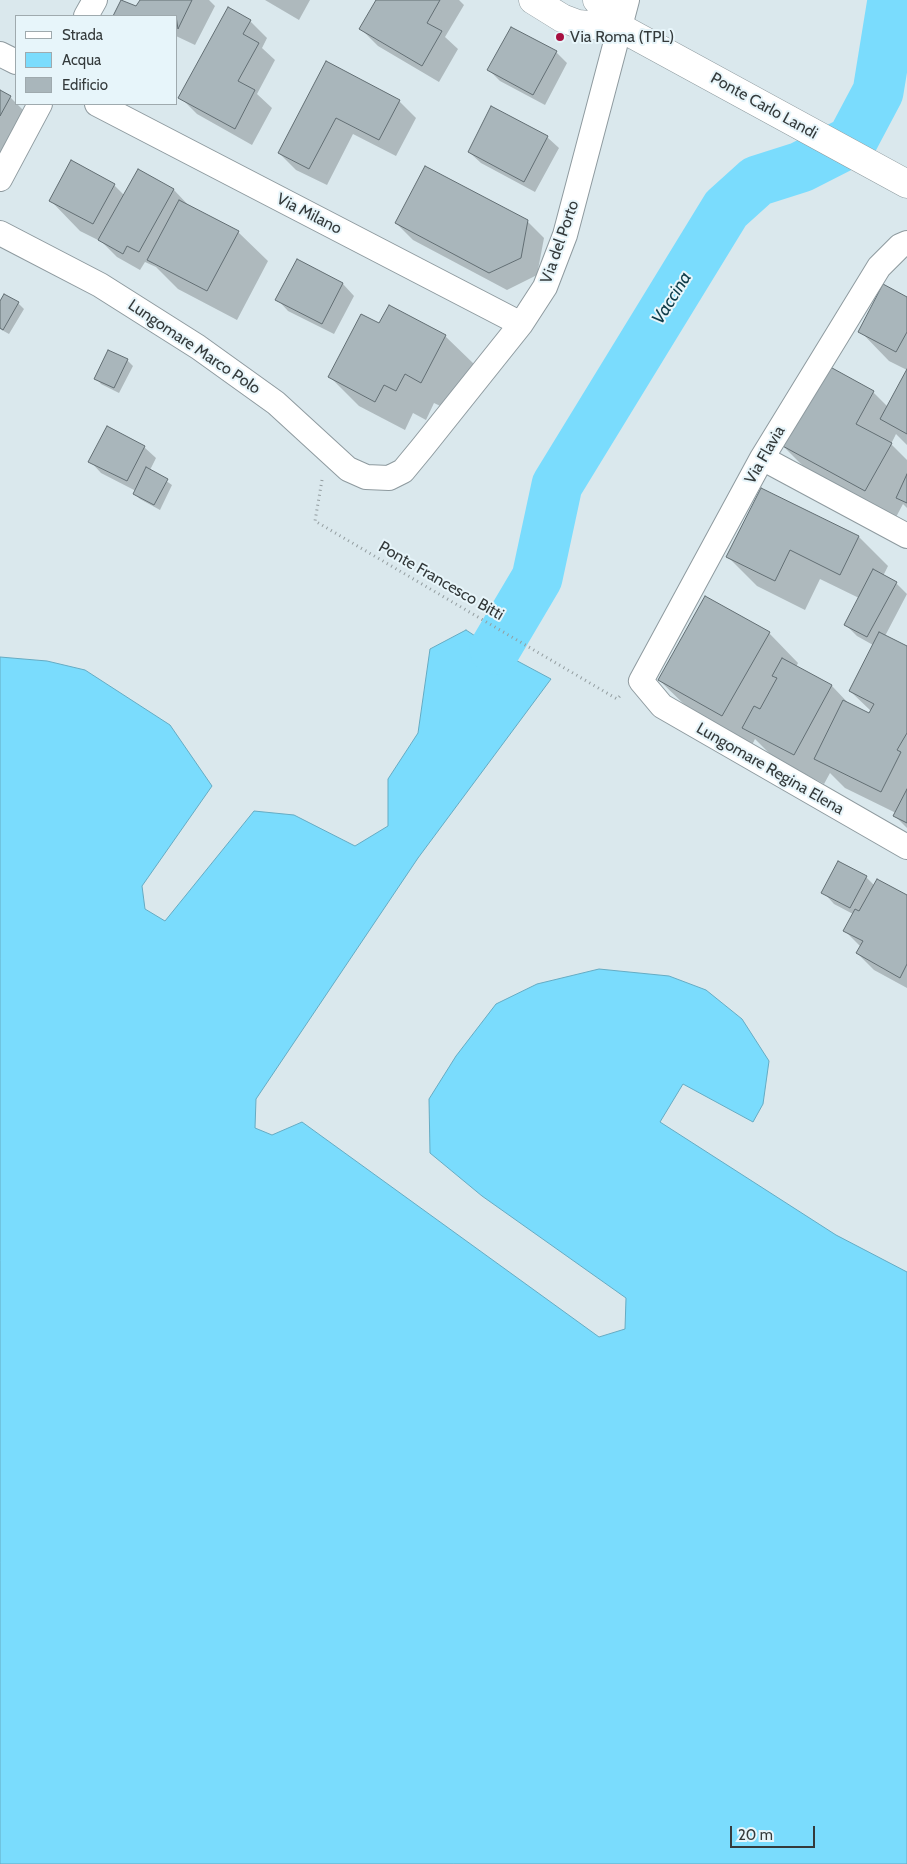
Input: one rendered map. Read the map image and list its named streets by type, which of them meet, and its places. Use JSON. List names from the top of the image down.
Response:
{
  "streets": {
    "street": [
      "Ponte Carlo Landi",
      "Via Milano",
      "Via del Porto",
      "Lungomare Marco Polo",
      "Via Flavia",
      "Lungomare Regina Elena"
    ],
    "path": ["Ponte Francesco Bitti"]
  },
  "crossings": [
    ["Ponte Carlo Landi", "Via del Porto"],
    ["Via Milano", "Via del Porto"],
    ["Via del Porto", "Lungomare Marco Polo"],
    ["Lungomare Marco Polo", "Ponte Francesco Bitti"],
    ["Via Flavia", "Lungomare Regina Elena"]
  ],
  "water": ["Vaccina"],
  "places": ["Via Roma (TPL)"],
  "legend": ["Strada", "Acqua", "Edificio"],
  "scale_bar": "20 m"
}
